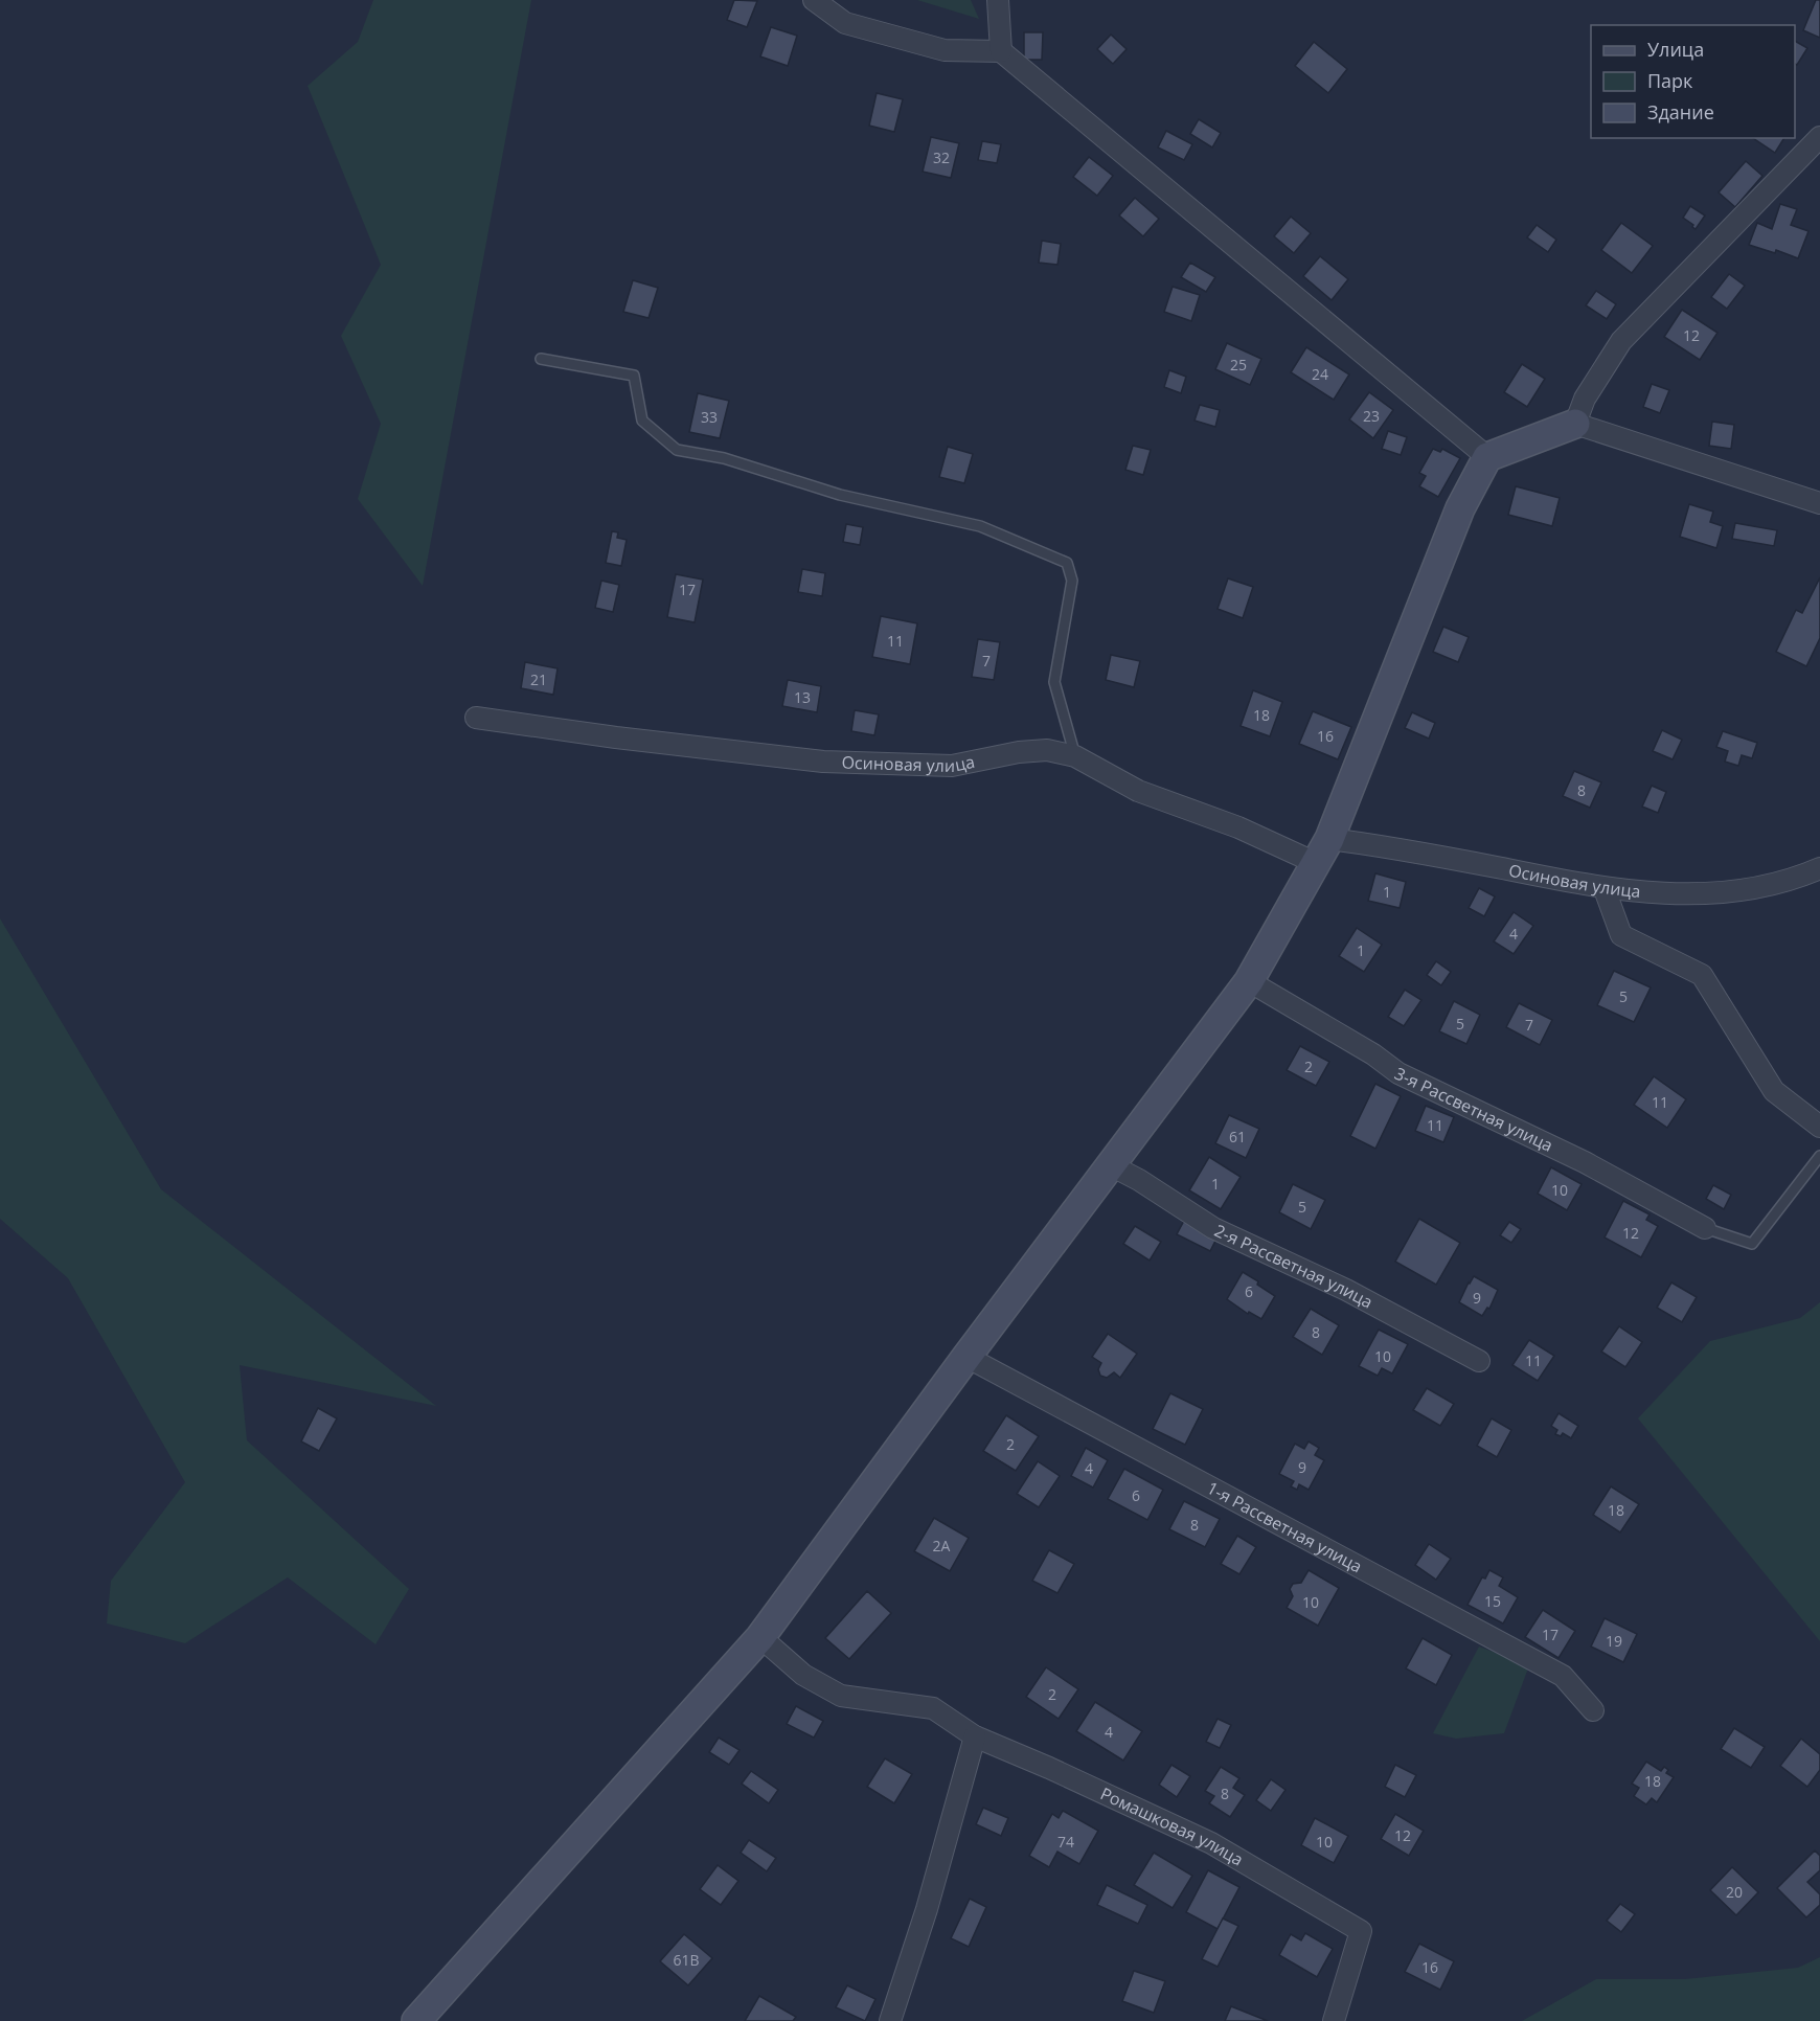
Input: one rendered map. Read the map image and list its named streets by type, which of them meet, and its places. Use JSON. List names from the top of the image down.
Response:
{
  "streets": {
    "street": [
      "Осиновая улица",
      "3-я Рассветная улица",
      "2-я Рассветная улица",
      "1-я Рассветная улица",
      "Ромашковая улица"
    ]
  },
  "house_numbers": [
    "32",
    "12",
    "25",
    "24",
    "23",
    "33",
    "17",
    "11",
    "7",
    "21",
    "13",
    "18",
    "16",
    "8",
    "1",
    "4",
    "1",
    "5",
    "5",
    "7",
    "2",
    "11",
    "11",
    "61",
    "1",
    "10",
    "5",
    "12",
    "6",
    "9",
    "8",
    "10",
    "11",
    "2",
    "9",
    "4",
    "6",
    "18",
    "8",
    "2А",
    "15",
    "10",
    "17",
    "19",
    "2",
    "4",
    "18",
    "8",
    "12",
    "74",
    "10",
    "20",
    "61В",
    "16"
  ],
  "legend": ["Улица", "Парк", "Здание"]
}
